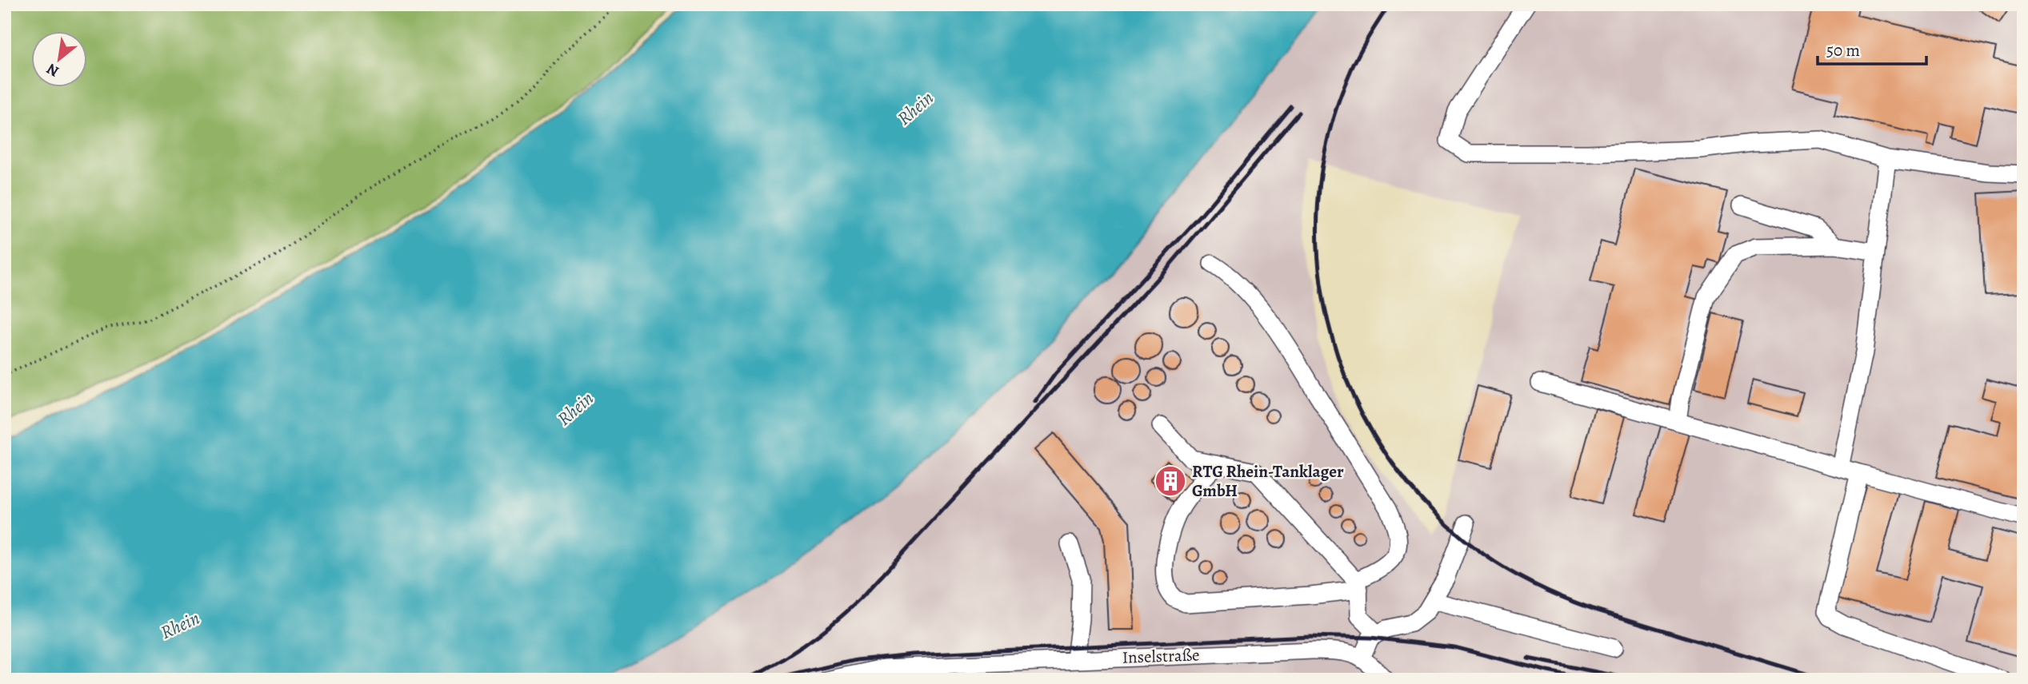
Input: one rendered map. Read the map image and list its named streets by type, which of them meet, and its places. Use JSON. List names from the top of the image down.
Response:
{
  "streets": {
    "street": ["Inselstraße"]
  },
  "water": ["Rhein"],
  "places": {
    "building": ["RTG Rhein-Tanklager GmbH"]
  },
  "scale_bar": "50 m",
  "north": "bottom left"
}
